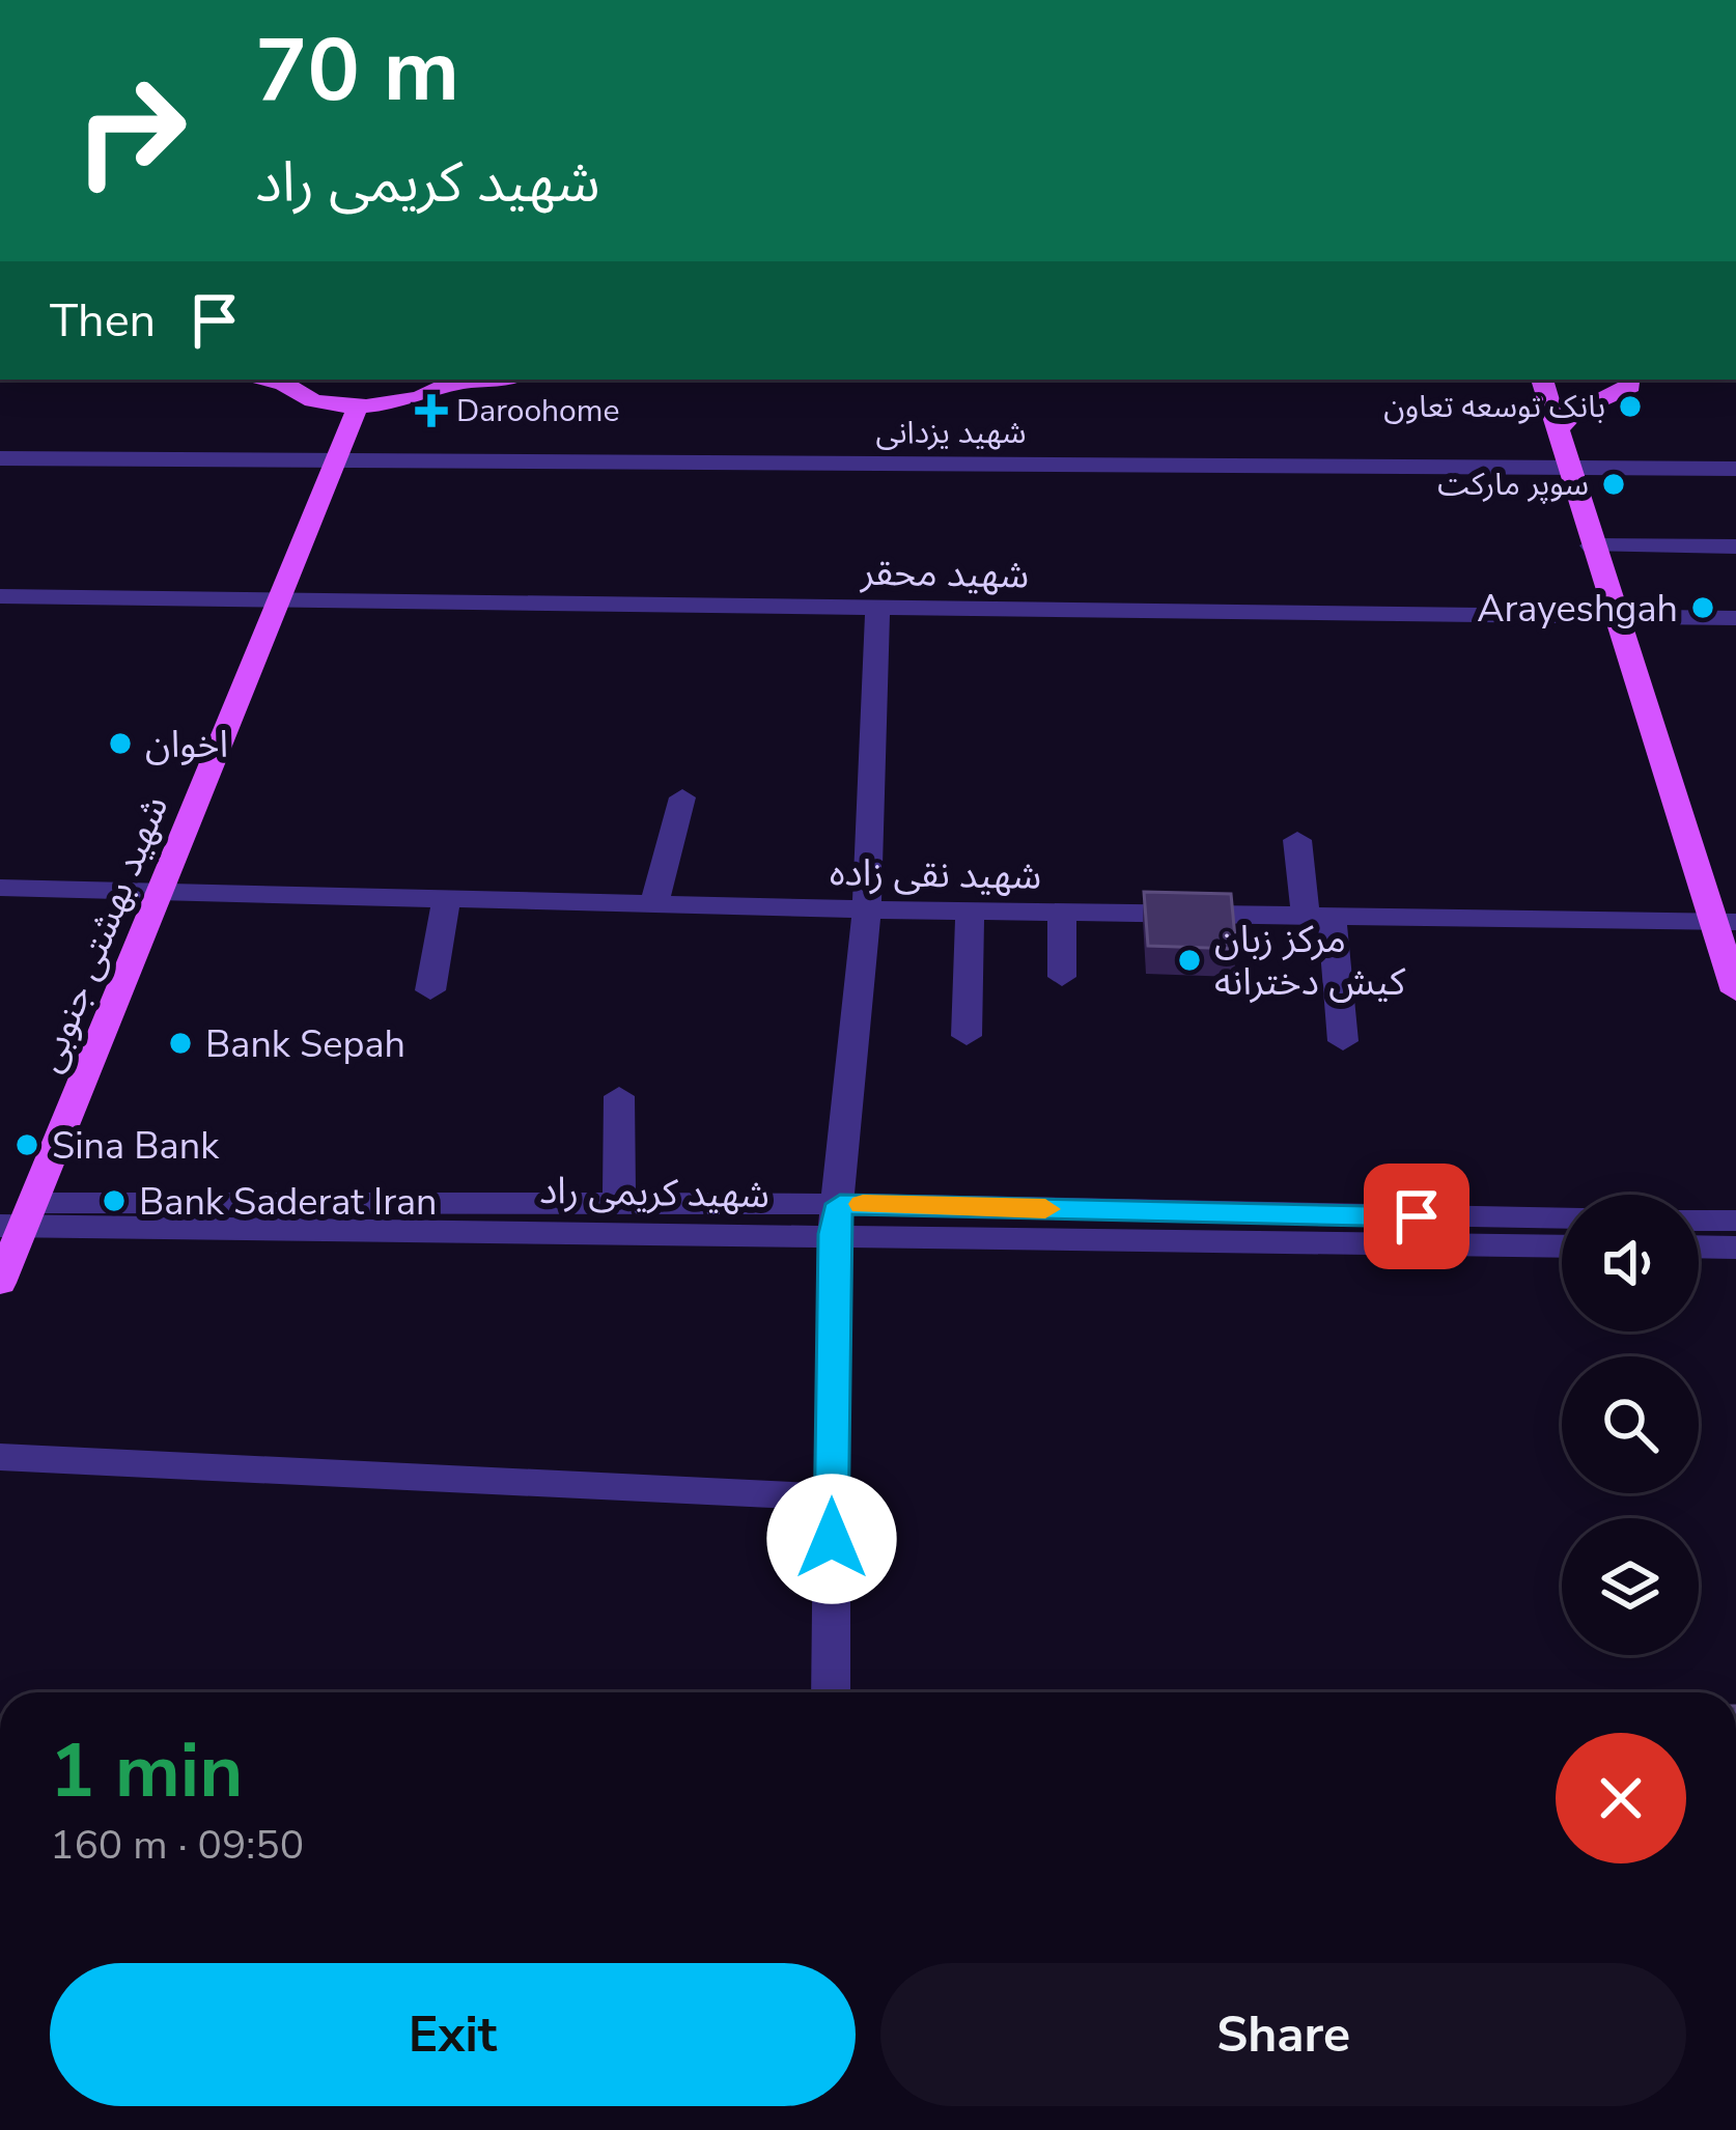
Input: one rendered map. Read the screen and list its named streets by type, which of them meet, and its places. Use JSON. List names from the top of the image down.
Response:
{
  "streets": {
    "main road": ["شهید بهشتی جنوبی"],
    "street": [
      "شهید یزدانی",
      "شهید محقر",
      "شهید نقی زاده",
      "شهید کریمی راد"
    ]
  },
  "crossings": [
    ["شهید یزدانی", "شهید بهشتی جنوبی"],
    ["شهید محقر", "شهید بهشتی جنوبی"],
    ["شهید نقی زاده", "شهید بهشتی جنوبی"],
    ["شهید بهشتی جنوبی", "شهید کریمی راد"]
  ],
  "places": {
    "other": [
      "بانک توسعه تعاون",
      "سوپر مارکت",
      "Arayeshgah",
      "اخوان",
      "مرکز زبان کیش دخترانه",
      "Bank Sepah",
      "Sina Bank",
      "Bank Saderat Iran"
    ],
    "health": ["Daroohome"]
  },
  "page": {
    "turn": ["70 m", "شهید کریمی راد"],
    "then": "Then",
    "heading": ["1 min", "160 m · 09:50"],
    "buttons": ["Exit", "Share"]
  }
}
